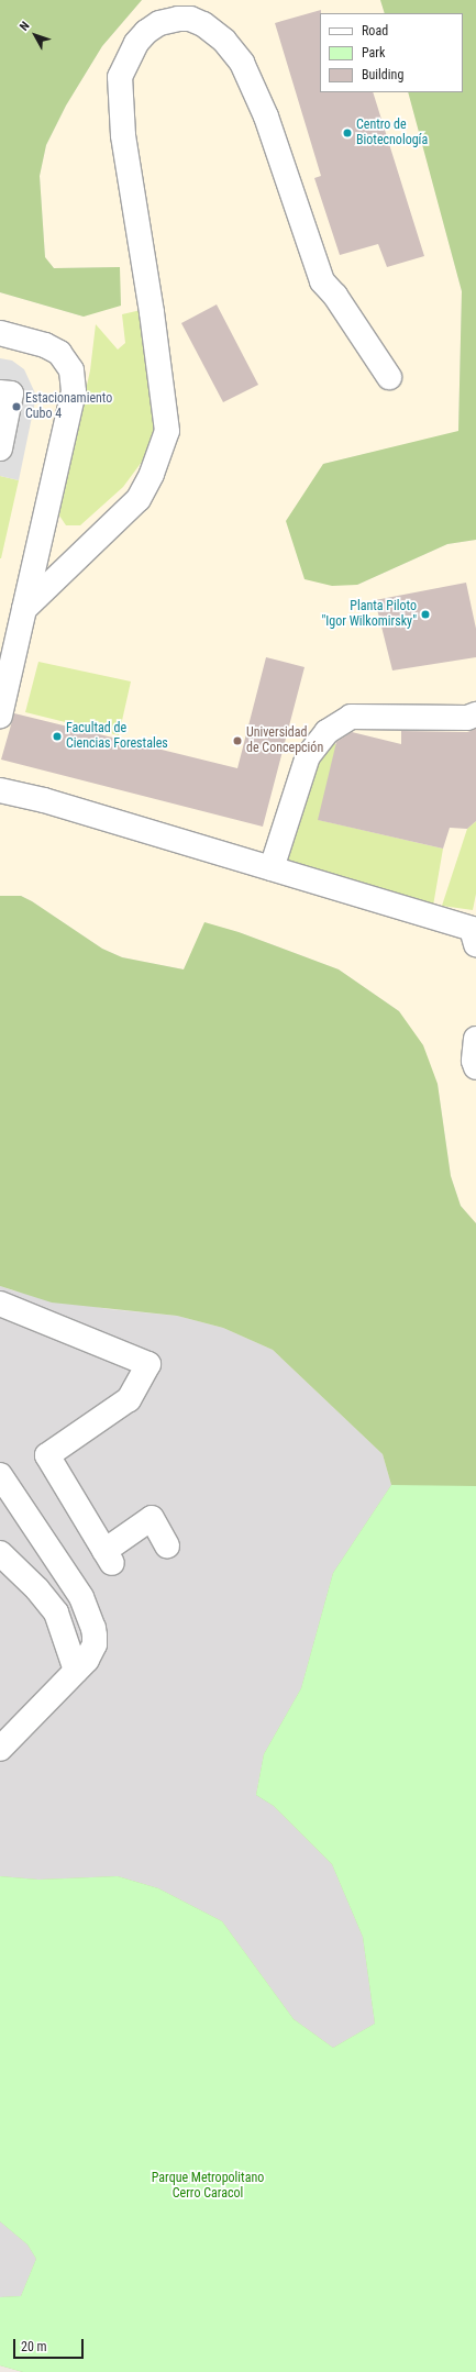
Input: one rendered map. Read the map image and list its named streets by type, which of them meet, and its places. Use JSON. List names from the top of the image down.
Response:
{
  "parks": ["Parque Metropolitano Cerro Caracol"],
  "places": [
    "Centro de Biotecnología",
    "Estacionamiento Cubo 4",
    "Planta Piloto \"Igor Wilkomirsky\"",
    "Facultad de Ciencias Forestales",
    "Universidad de Concepción"
  ],
  "legend": ["Road", "Park", "Building"],
  "scale_bar": "20 m",
  "north": "top left"
}
